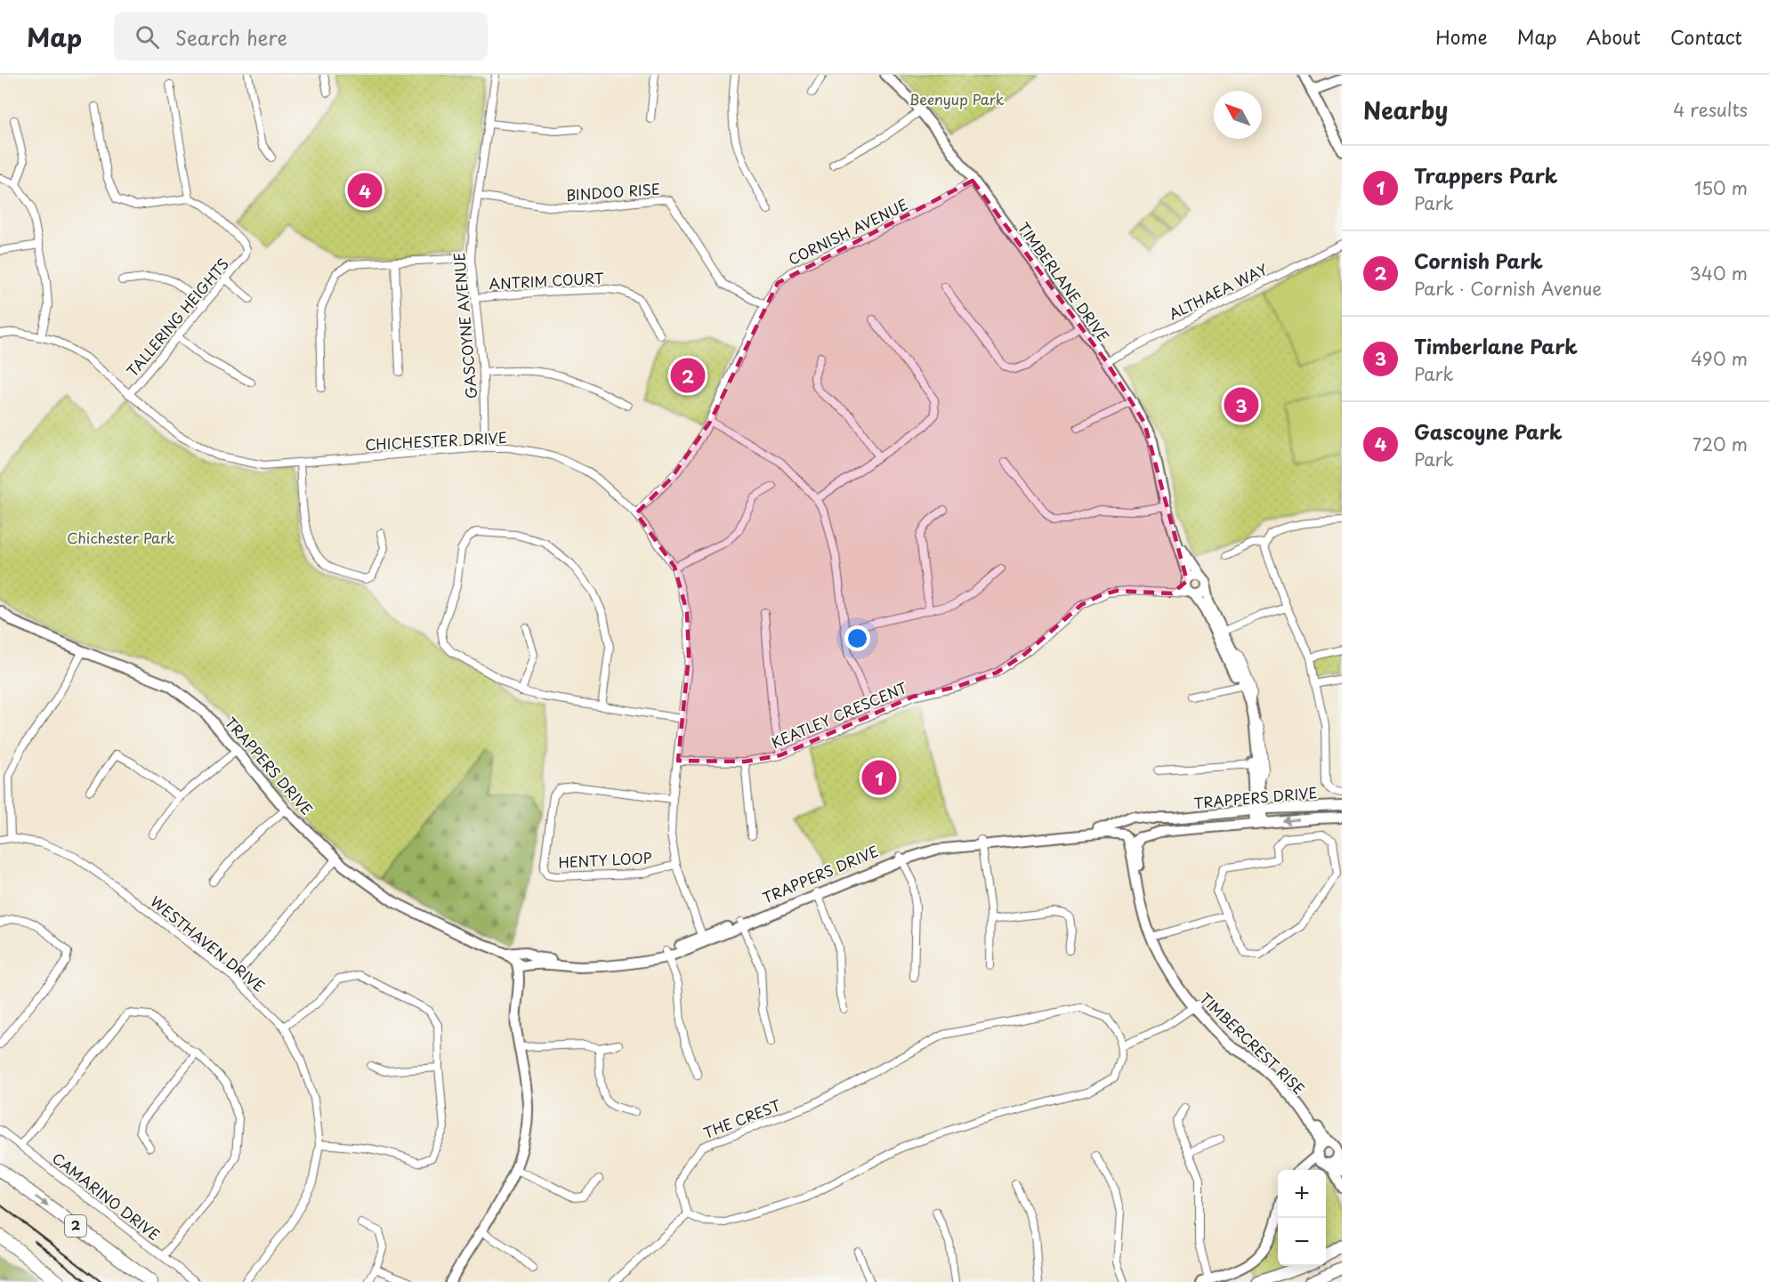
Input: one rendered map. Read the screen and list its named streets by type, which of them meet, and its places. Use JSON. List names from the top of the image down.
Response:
{
  "streets": {
    "highway": ["2"],
    "street": [
      "BINDOO RISE",
      "CORNISH AVENUE",
      "ANTRIM COURT",
      "TIMBERLANE DRIVE",
      "ALTHAEA WAY",
      "TALLERING HEIGHTS",
      "GASCOYNE AVENUE",
      "CHICHESTER DRIVE",
      "KEATLEY CRESCENT",
      "TRAPPERS DRIVE",
      "HENTY LOOP",
      "WESTHAVEN DRIVE",
      "TIMBERCREST RISE",
      "THE CREST",
      "CAMARINO DRIVE"
    ]
  },
  "crossings": [
    ["BINDOO RISE", "CORNISH AVENUE"],
    ["BINDOO RISE", "GASCOYNE AVENUE"],
    ["CORNISH AVENUE", "TIMBERLANE DRIVE"],
    ["CORNISH AVENUE", "CHICHESTER DRIVE"],
    ["ANTRIM COURT", "GASCOYNE AVENUE"],
    ["TIMBERLANE DRIVE", "ALTHAEA WAY"],
    ["TIMBERLANE DRIVE", "KEATLEY CRESCENT"],
    ["TALLERING HEIGHTS", "CHICHESTER DRIVE"],
    ["GASCOYNE AVENUE", "CHICHESTER DRIVE"],
    ["CHICHESTER DRIVE", "KEATLEY CRESCENT"],
    ["CHICHESTER DRIVE", "TRAPPERS DRIVE"],
    ["CHICHESTER DRIVE", "HENTY LOOP"],
    ["TRAPPERS DRIVE", "TIMBERCREST RISE"]
  ],
  "parks": ["Beenyup Park", "Chichester Park"],
  "north": "top left",
  "page": {
    "header": "Map",
    "search": "Search here",
    "nav": [
      "Home",
      "Map",
      "About",
      "Contact"
    ],
    "heading": ["Nearby", "4 results"],
    "list": [
      {
        "mark": "1",
        "name": "Trappers Park",
        "note": "Park",
        "value": "150 m"
      },
      {
        "mark": "2",
        "name": "Cornish Park",
        "note": "Park · Cornish Avenue",
        "value": "340 m"
      },
      {
        "mark": "3",
        "name": "Timberlane Park",
        "note": "Park",
        "value": "490 m"
      },
      {
        "mark": "4",
        "name": "Gascoyne Park",
        "note": "Park",
        "value": "720 m"
      }
    ],
    "pins": [
      "4",
      "2",
      "3",
      "1"
    ],
    "map_buttons": ["+", "−"]
  }
}
